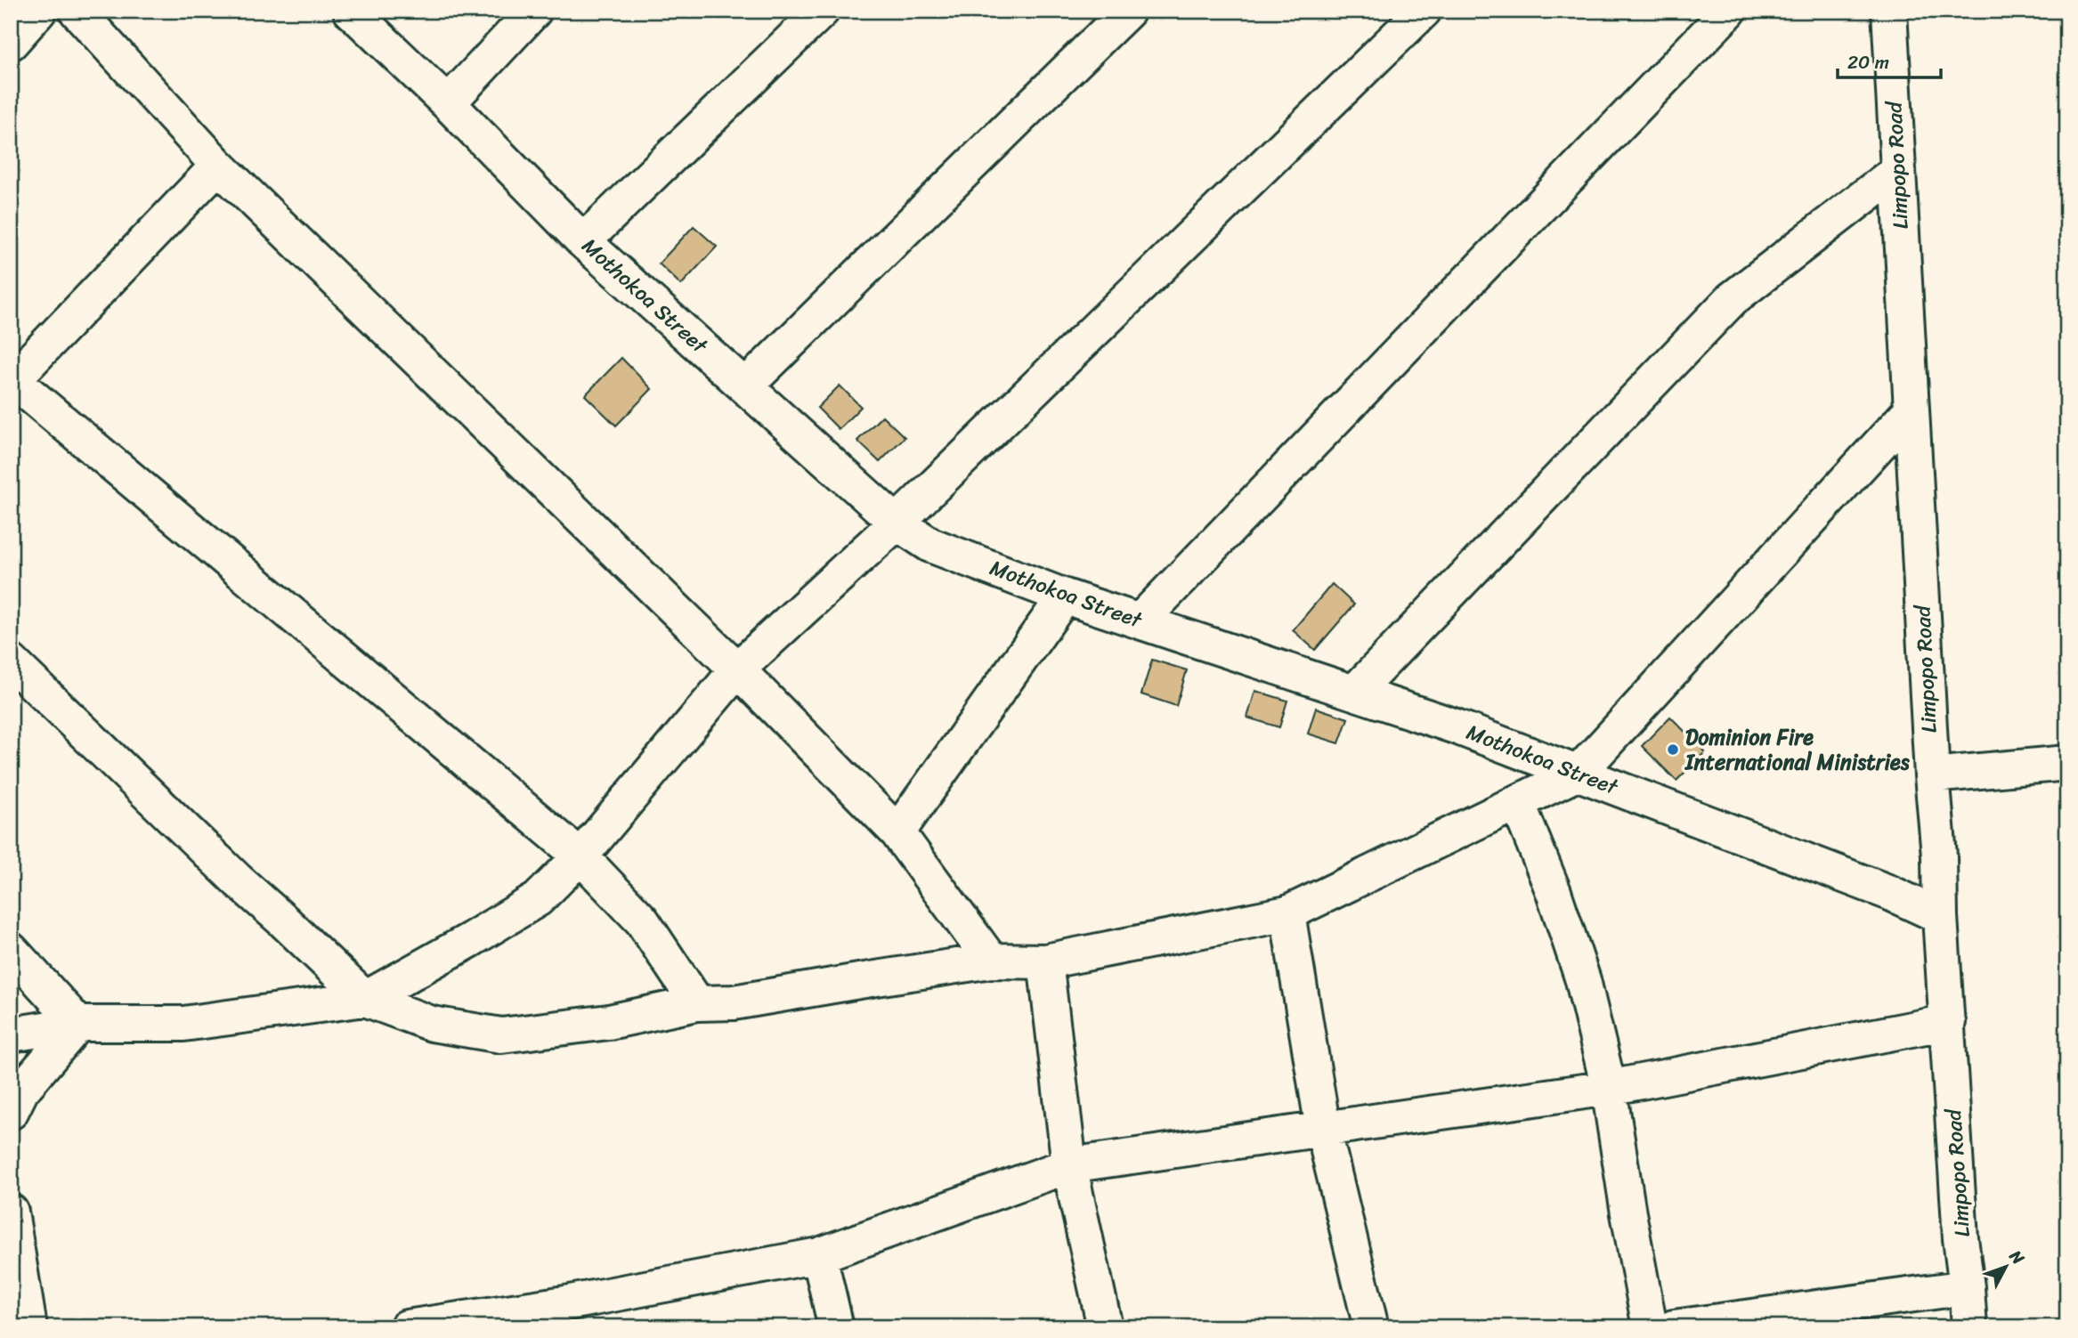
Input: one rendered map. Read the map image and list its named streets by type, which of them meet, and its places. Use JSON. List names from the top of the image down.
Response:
{
  "streets": {
    "street": ["Limpopo Road", "Mothokoa Street"]
  },
  "crossings": [
    ["Limpopo Road", "Mothokoa Street"]
  ],
  "places": ["Dominion Fire International Ministries"],
  "scale_bar": "20 m",
  "north": "top right"
}
